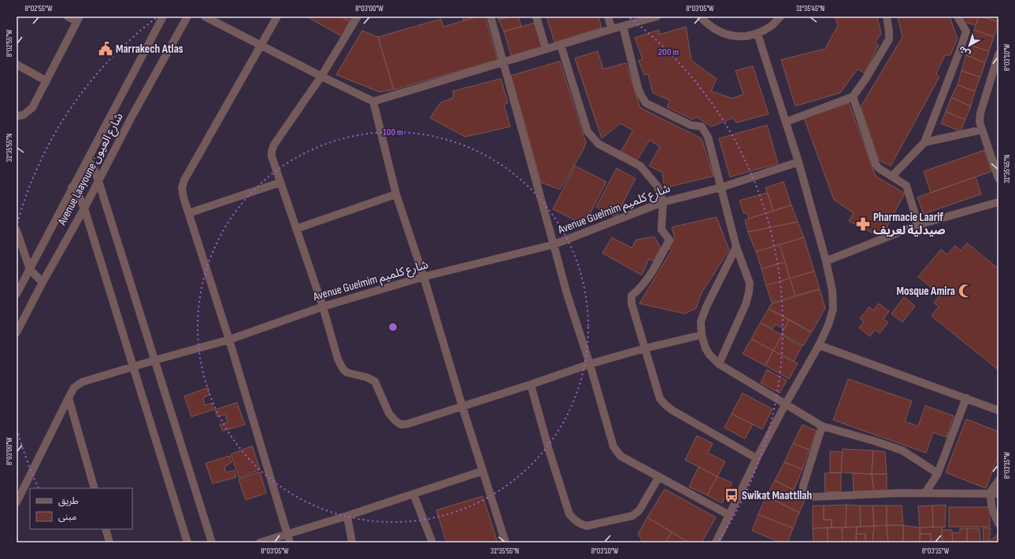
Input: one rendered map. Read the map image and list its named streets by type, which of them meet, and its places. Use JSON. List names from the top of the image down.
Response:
{
  "streets": {
    "street": ["Avenue Laayoune شارع العيون", "Avenue Guelmim شارع كلميم"]
  },
  "places": {
    "public building": ["Marrakech Atlas"],
    "pharmacy": ["Pharmacie Laarif صيدلية لعريف"],
    "mosque": ["Mosque Amira"],
    "bus stop": ["Swikat Maattllah"]
  },
  "legend": ["طريق", "مبنى"],
  "north": "bottom left",
  "coordinates": [
    "8°02'55\"W",
    "8°03'00\"W",
    "8°03'05\"W",
    "31°35'45\"N",
    "8°03'10\"W",
    "31°35'55\"N",
    "8°03'15\"W"
  ],
  "rings": ["200 m", "100 m"]
}
